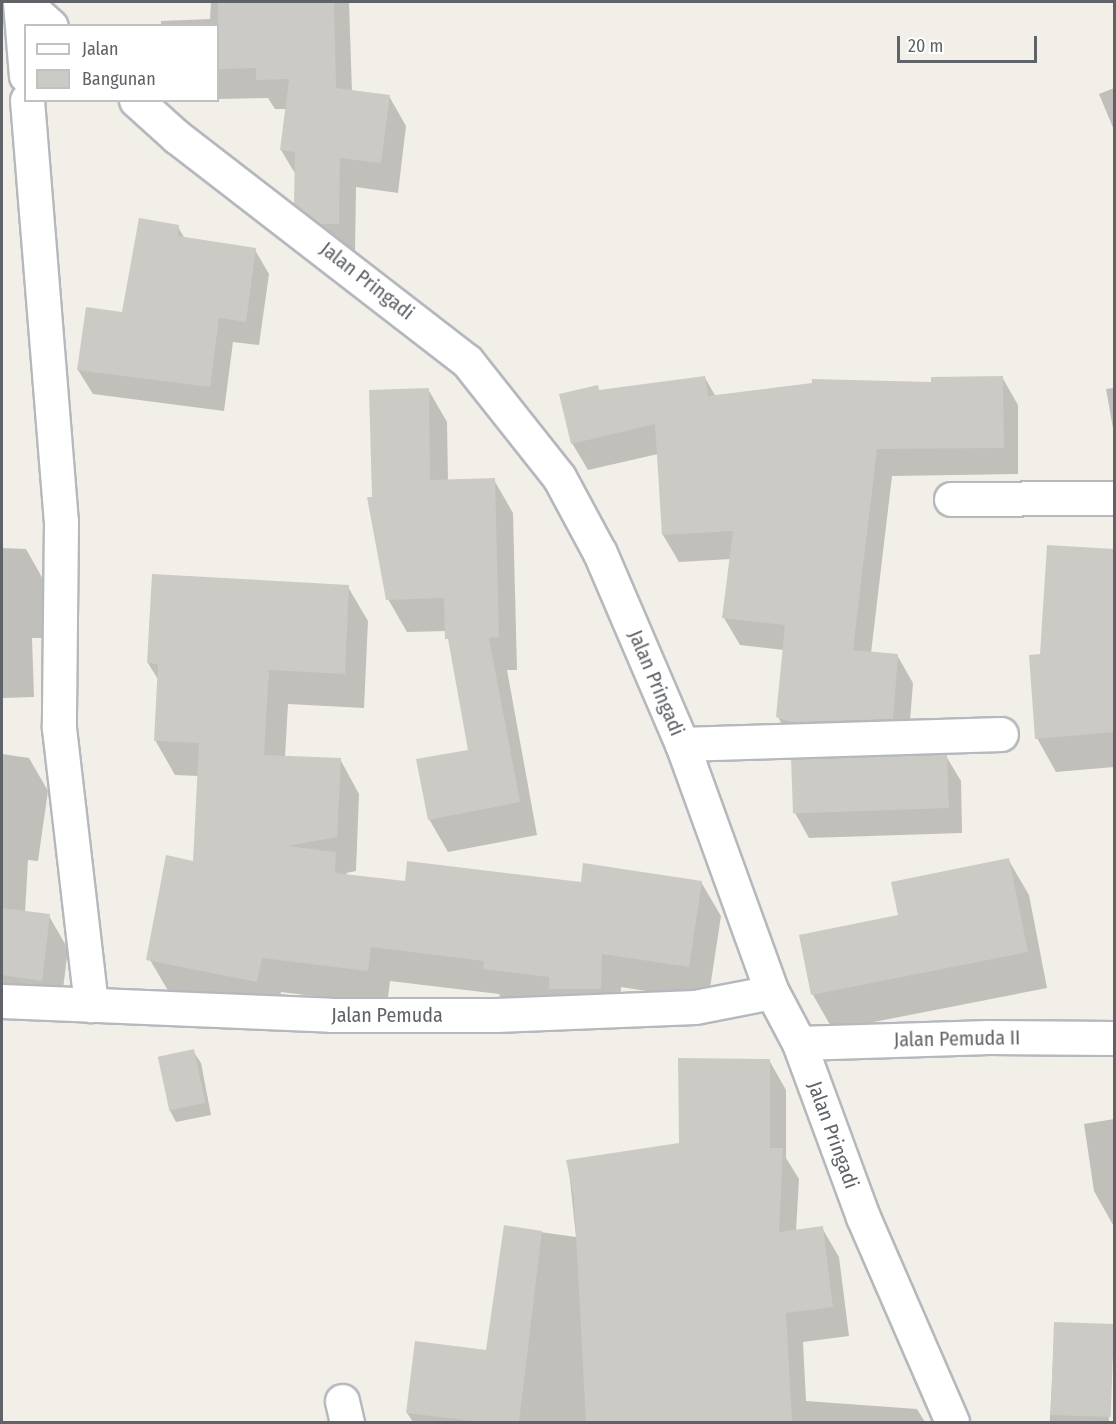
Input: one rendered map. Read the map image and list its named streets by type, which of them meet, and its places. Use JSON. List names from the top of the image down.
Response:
{
  "streets": {
    "street": ["Jalan Pringadi", "Jalan Pemuda", "Jalan Pemuda II"]
  },
  "crossings": [
    ["Jalan Pringadi", "Jalan Pemuda"],
    ["Jalan Pringadi", "Jalan Pemuda II"]
  ],
  "legend": ["Jalan", "Bangunan"],
  "scale_bar": "20 m"
}
